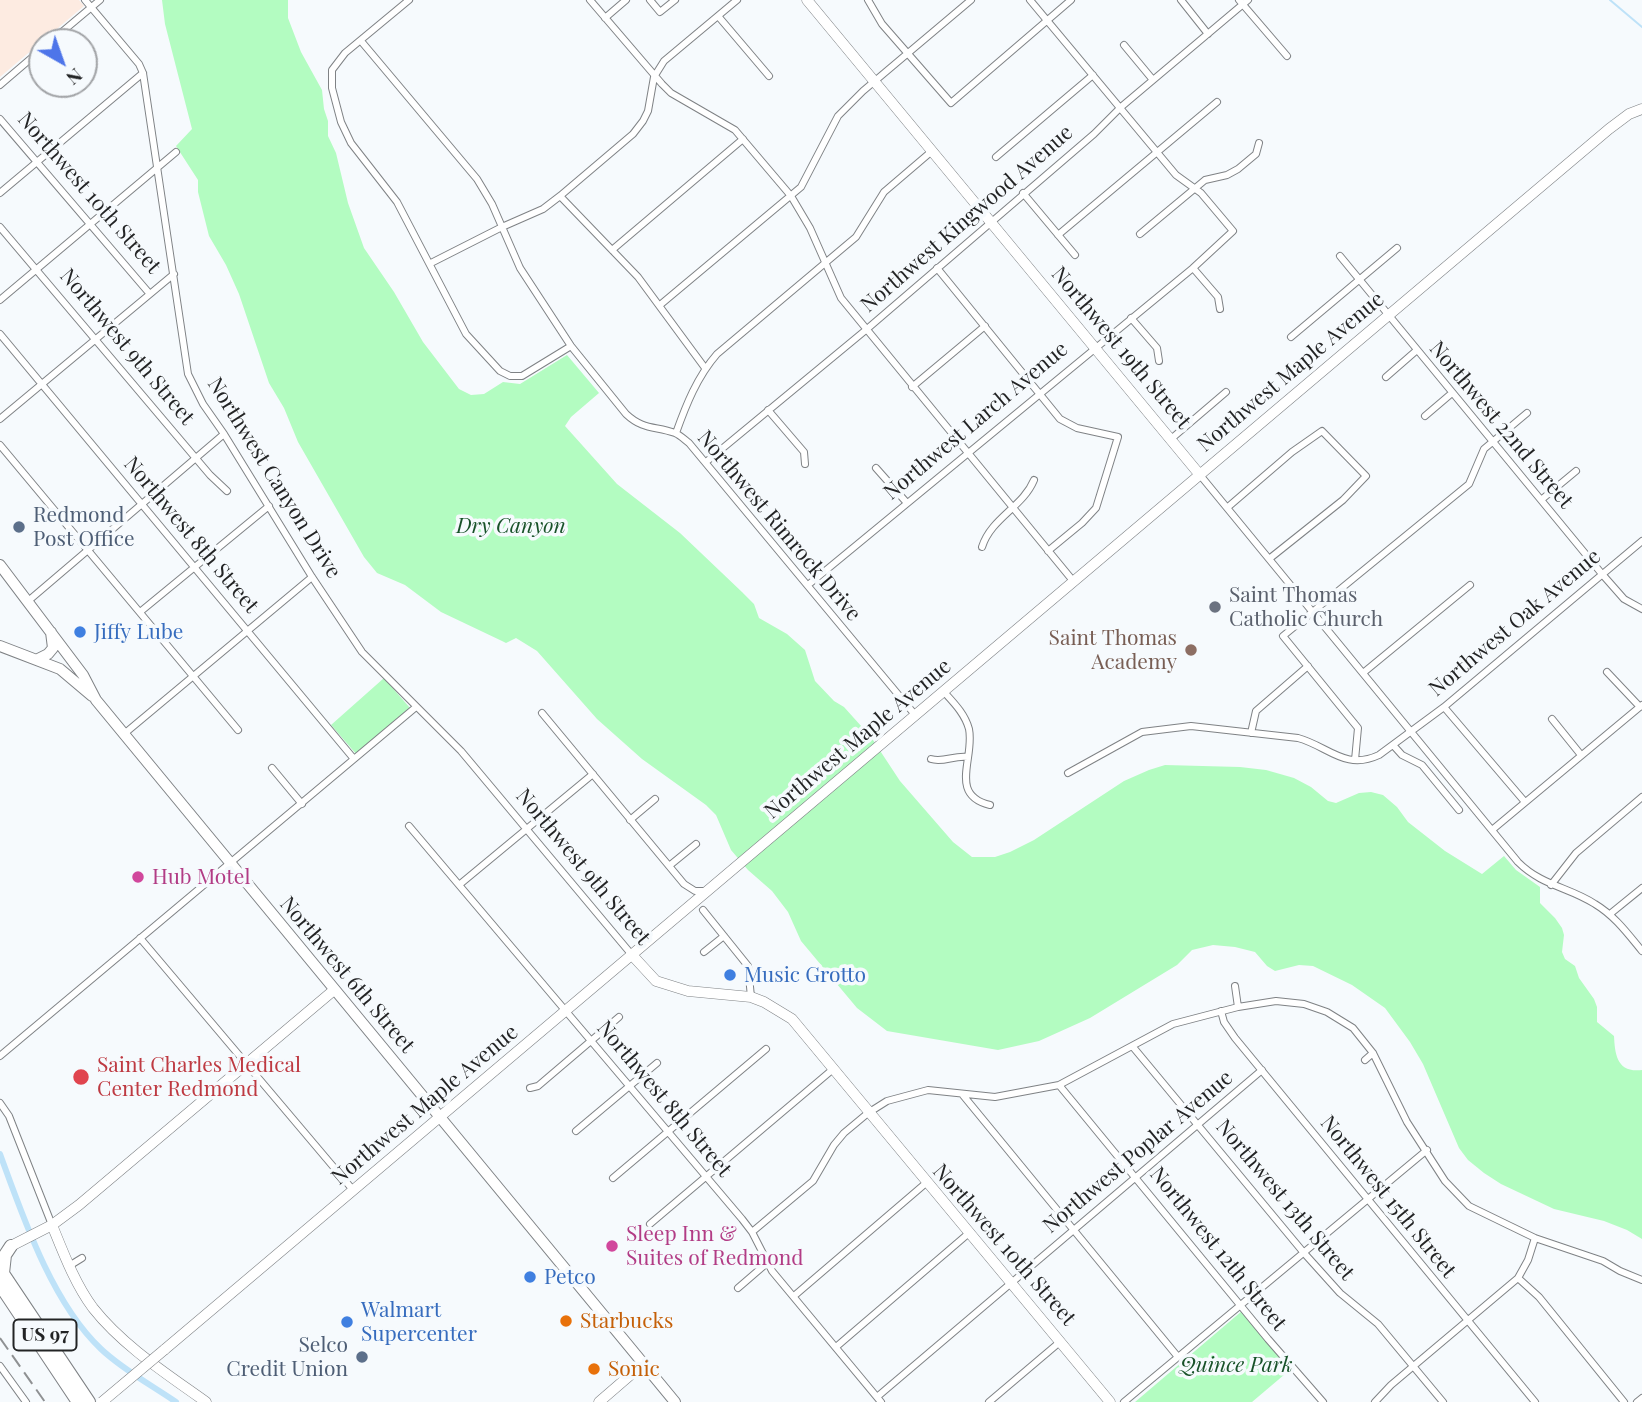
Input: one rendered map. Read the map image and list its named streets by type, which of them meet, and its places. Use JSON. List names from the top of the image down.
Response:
{
  "streets": {
    "highway": ["US 97"],
    "main road": [
      "Northwest 10th Street",
      "Northwest 9th Street",
      "Northwest 19th Street",
      "Northwest Maple Avenue",
      "Northwest 6th Street"
    ],
    "street": [
      "Northwest Kingwood Avenue",
      "Northwest Larch Avenue",
      "Northwest 22nd Street",
      "Northwest Canyon Drive",
      "Northwest Rimrock Drive",
      "Northwest 8th Street",
      "Northwest Oak Avenue",
      "Northwest Poplar Avenue",
      "Northwest 15th Street",
      "Northwest 13th Street",
      "Northwest 12th Street"
    ]
  },
  "crossings": [
    ["Northwest 10th Street", "Northwest Poplar Avenue"],
    ["Northwest Kingwood Avenue", "Northwest 19th Street"],
    ["Northwest Kingwood Avenue", "Northwest Rimrock Drive"],
    ["Northwest 9th Street", "Northwest Maple Avenue"],
    ["Northwest 9th Street", "Northwest Canyon Drive"],
    ["Northwest 19th Street", "Northwest Maple Avenue"],
    ["Northwest 19th Street", "Northwest Larch Avenue"],
    ["Northwest 19th Street", "Northwest Oak Avenue"],
    ["Northwest Maple Avenue", "Northwest 22nd Street"],
    ["Northwest Maple Avenue", "Northwest Rimrock Drive"],
    ["Northwest Maple Avenue", "Northwest 8th Street"],
    ["Northwest Maple Avenue", "Northwest 6th Street"],
    ["Northwest Larch Avenue", "Northwest Rimrock Drive"],
    ["Northwest 22nd Street", "Northwest Oak Avenue"],
    ["Northwest 8th Street", "Northwest Poplar Avenue"],
    ["Northwest Poplar Avenue", "Northwest 15th Street"],
    ["Northwest Poplar Avenue", "Northwest 13th Street"],
    ["Northwest Poplar Avenue", "Northwest 12th Street"]
  ],
  "parks": ["Dry Canyon", "Quince Park"],
  "places": [
    "Redmond Post Office",
    "Saint Thomas Catholic Church",
    "Jiffy Lube",
    "Saint Thomas Academy",
    "Hub Motel",
    "Music Grotto",
    "Saint Charles Medical Center Redmond",
    "Sleep Inn & Suites of Redmond",
    "Petco",
    "Starbucks",
    "Walmart Supercenter",
    "Selco Credit Union",
    "Sonic"
  ],
  "north": "bottom right"
}
